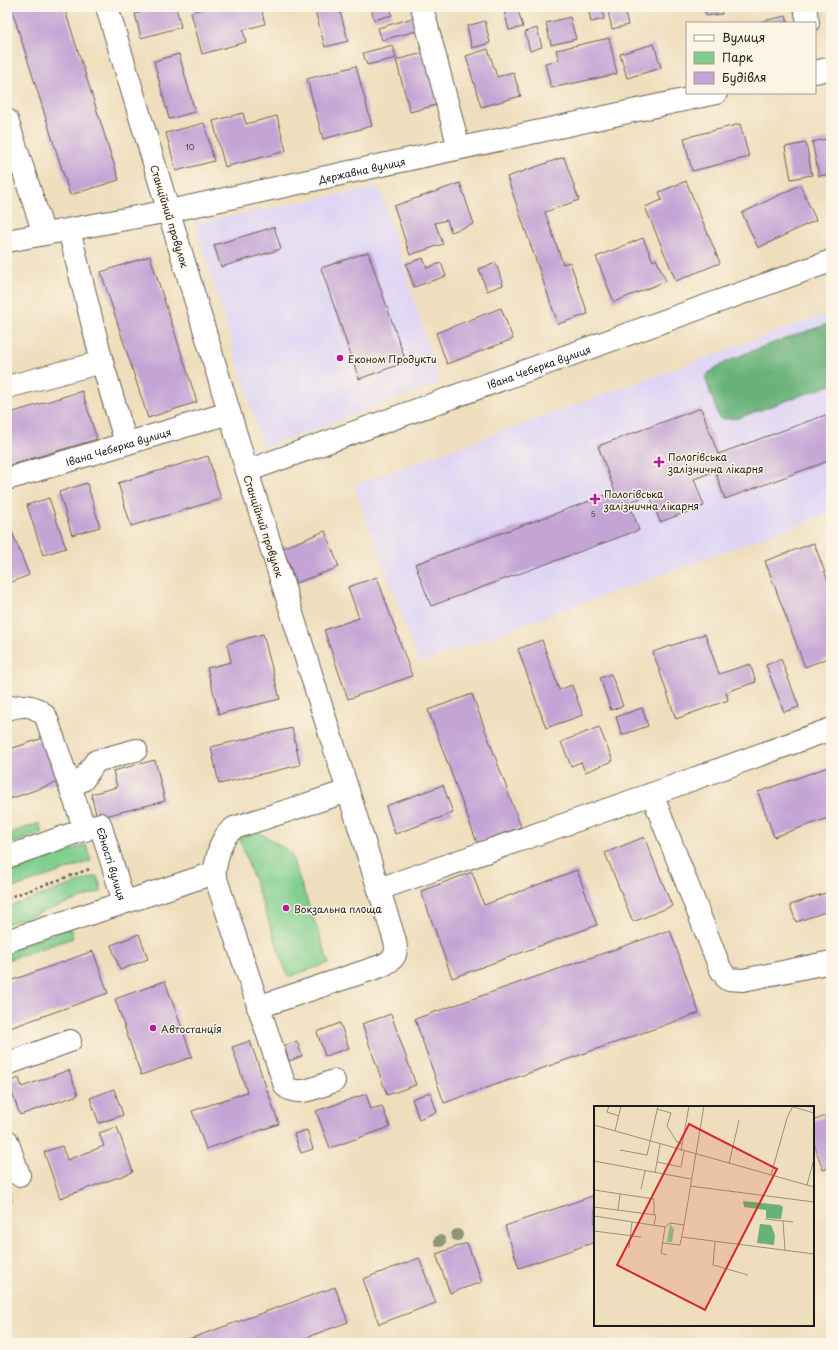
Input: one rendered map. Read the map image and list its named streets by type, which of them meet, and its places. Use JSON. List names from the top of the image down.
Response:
{
  "streets": {
    "street": [
      "Державна вулиця",
      "Станційний провулок",
      "Івана Чеберка вулиця",
      "Єдності вулиця"
    ]
  },
  "crossings": [
    ["Державна вулиця", "Станційний провулок"],
    ["Станційний провулок", "Івана Чеберка вулиця"]
  ],
  "places": {
    "other": ["Економ Продукти", "Вокзальна площа", "Автостанція"],
    "health": ["Пологiвська залiзнична лiкарня", "Пологівська залізнична лікарня"]
  },
  "house_numbers": ["10", "5"],
  "legend": ["Вулиця", "Парк", "Будівля"]
}
